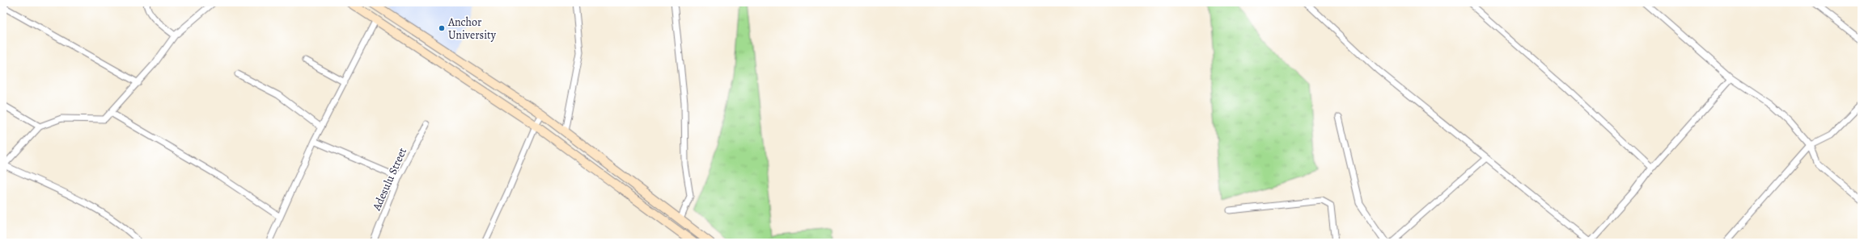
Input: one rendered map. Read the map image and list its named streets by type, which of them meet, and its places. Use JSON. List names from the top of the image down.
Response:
{
  "streets": {
    "street": ["Adesulu Street"]
  },
  "places": ["Anchor University"]
}
